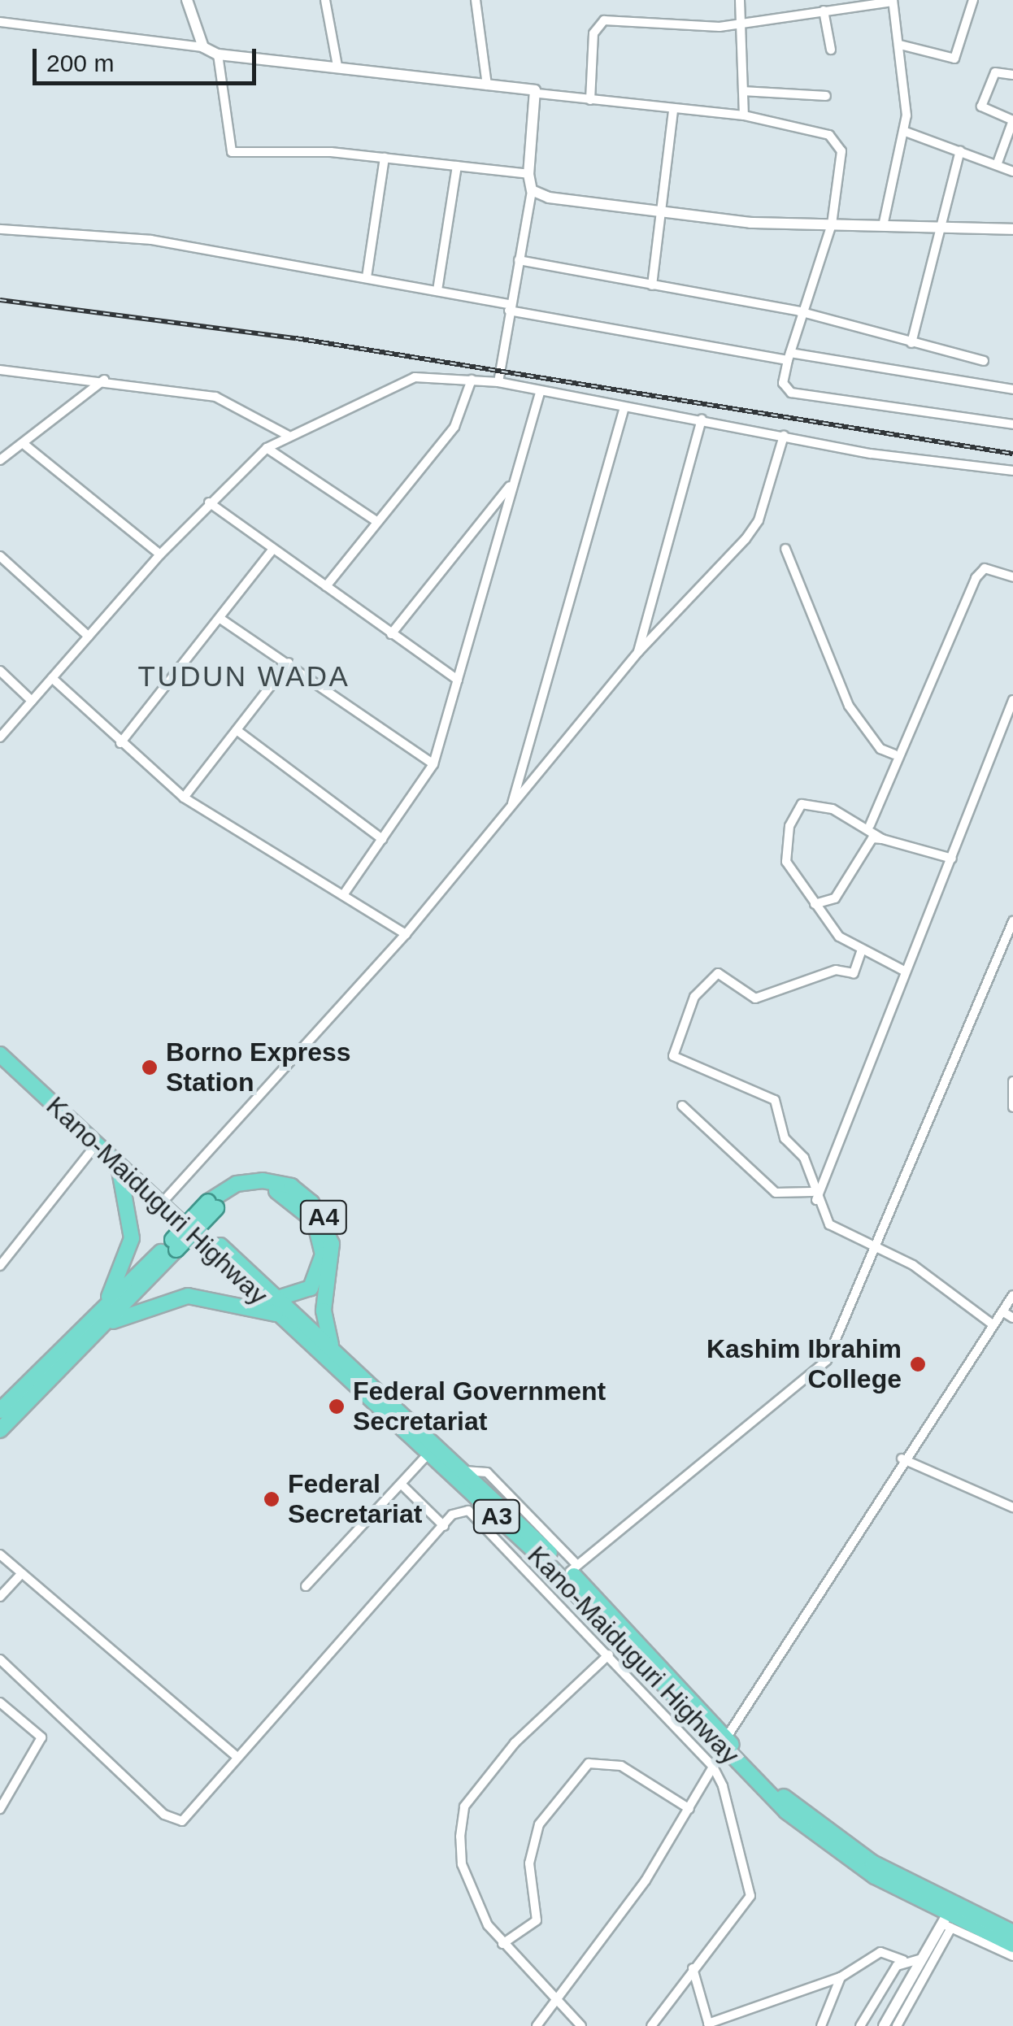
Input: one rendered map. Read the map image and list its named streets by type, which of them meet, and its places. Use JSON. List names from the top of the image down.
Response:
{
  "streets": {
    "highway": ["Kano-Maiduguri Highway", "A4", "A3"]
  },
  "crossings": [
    ["Kano-Maiduguri Highway", "A4"]
  ],
  "districts": ["TUDUN WADA"],
  "places": [
    "Borno Express Station",
    "Kashim Ibrahim College",
    "Federal Government Secretariat",
    "Federal Secretariat"
  ],
  "scale_bar": "200 m"
}
